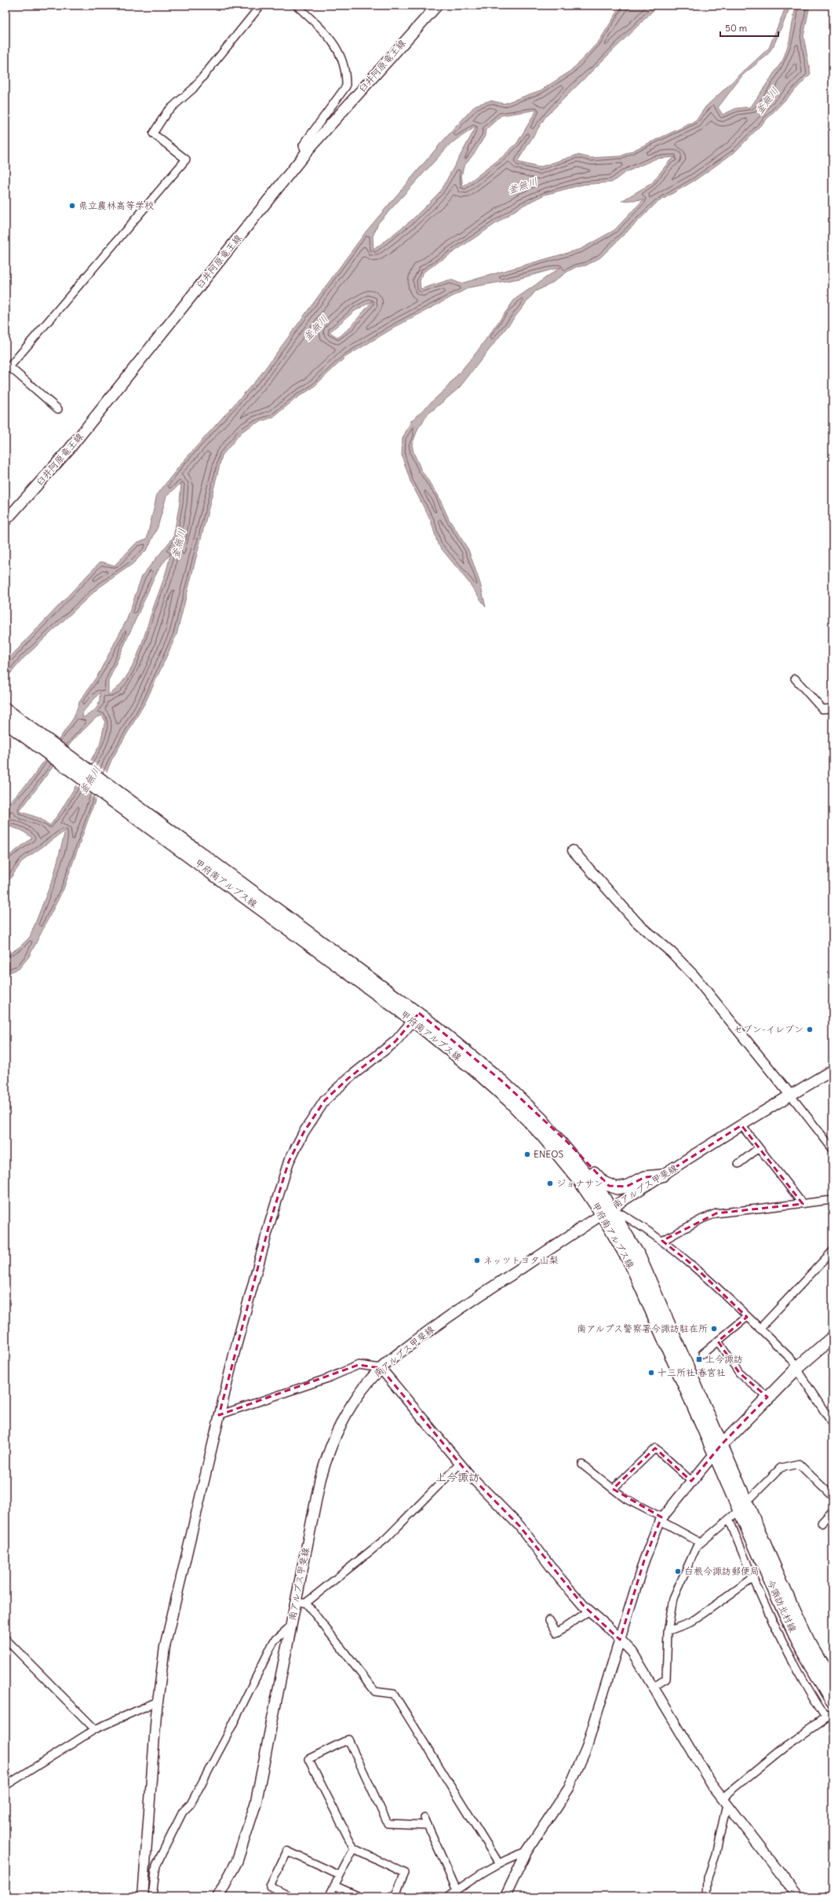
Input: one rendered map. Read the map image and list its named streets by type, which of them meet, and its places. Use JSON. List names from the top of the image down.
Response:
{
  "streets": {
    "main road": [
      "臼井阿原竜王線",
      "甲府南アルプス線",
      "南アルプス甲斐線",
      "今諏訪北村線"
    ]
  },
  "crossings": [
    ["甲府南アルプス線", "南アルプス甲斐線"],
    ["甲府南アルプス線", "今諏訪北村線"]
  ],
  "districts": ["上今諏訪"],
  "water": ["釜無川"],
  "places": {
    "other": [
      "県立農林高等学校",
      "セブン-イレブン",
      "ENEOS",
      "ジョナサン",
      "ネッツトヨタ山梨",
      "南アルプス警察署今諏訪駐在所",
      "十三所社 春宮社",
      "白根今諏訪郵便局"
    ],
    "transit": ["上今諏訪"]
  },
  "scale_bar": "50 m"
}
